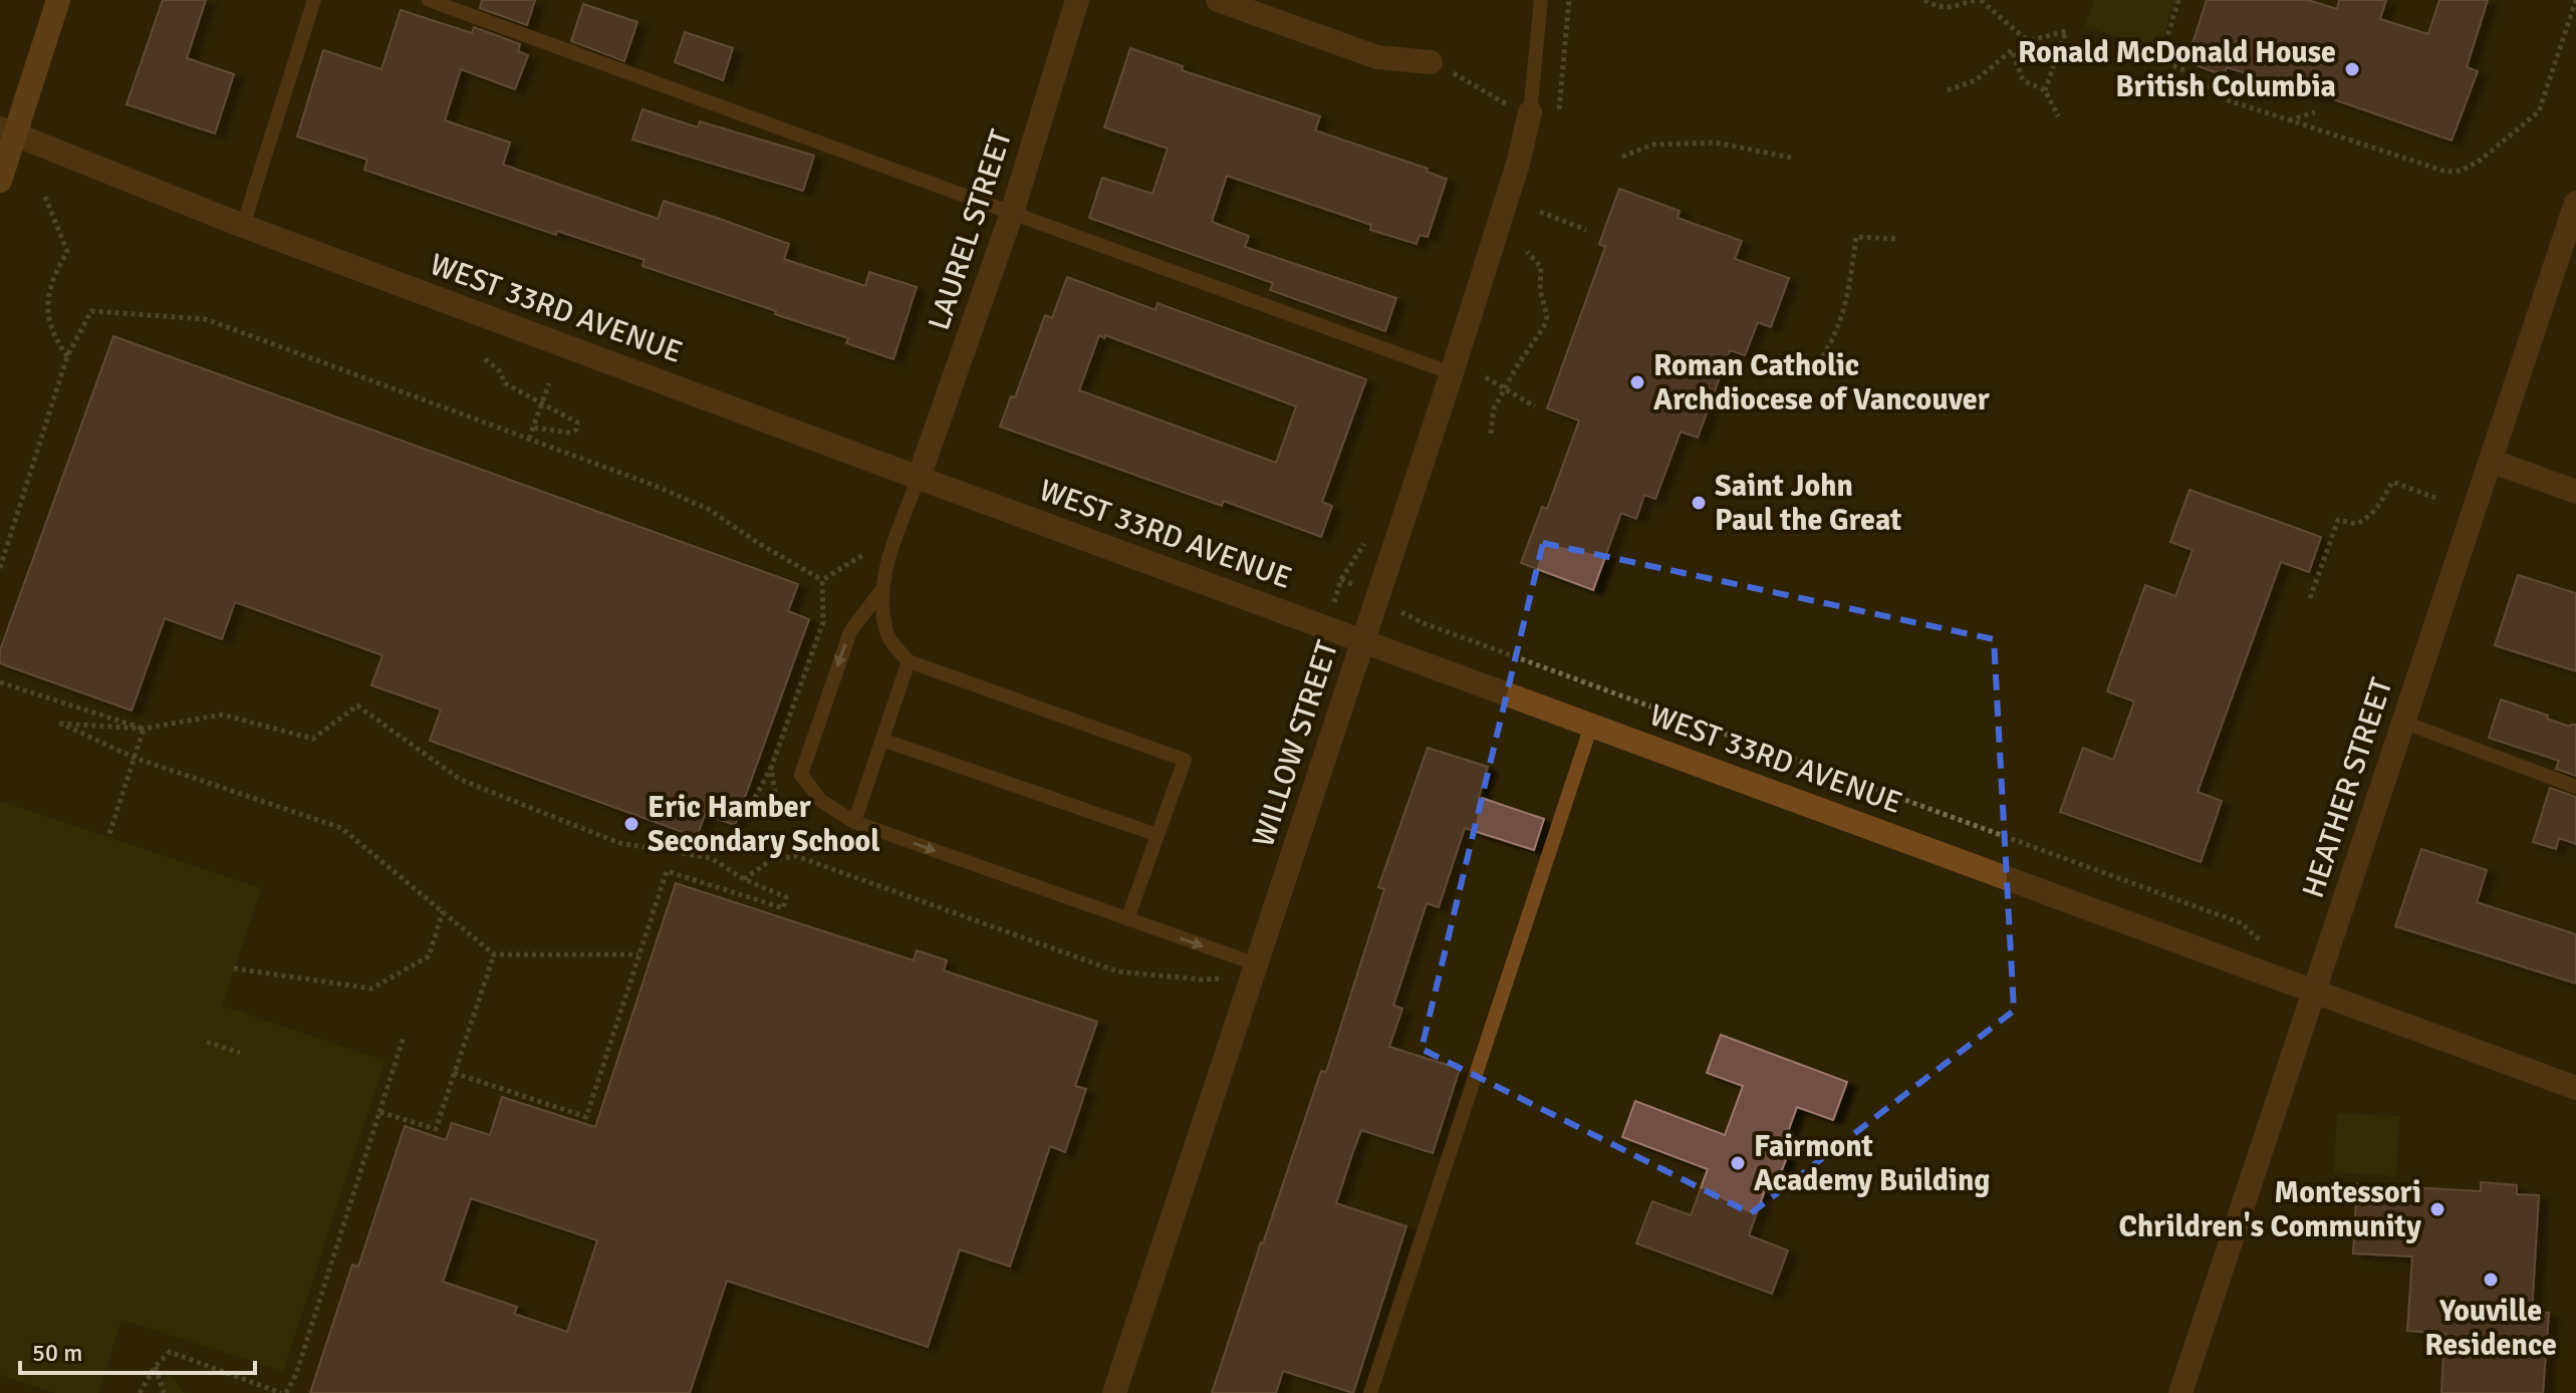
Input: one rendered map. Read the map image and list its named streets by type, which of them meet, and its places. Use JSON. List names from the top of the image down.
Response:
{
  "streets": {
    "street": [
      "LAUREL STREET",
      "WEST 33RD AVENUE",
      "WILLOW STREET",
      "HEATHER STREET"
    ]
  },
  "crossings": [
    ["LAUREL STREET", "WEST 33RD AVENUE"],
    ["WEST 33RD AVENUE", "WILLOW STREET"],
    ["WEST 33RD AVENUE", "HEATHER STREET"]
  ],
  "places": [
    "Ronald McDonald House British Columbia",
    "Roman Catholic Archdiocese of Vancouver",
    "Saint John Paul the Great",
    "Eric Hamber Secondary School",
    "Fairmont Academy Building",
    "Montessori Chrildren's Community",
    "Youville Residence"
  ],
  "scale_bar": "50 m"
}
